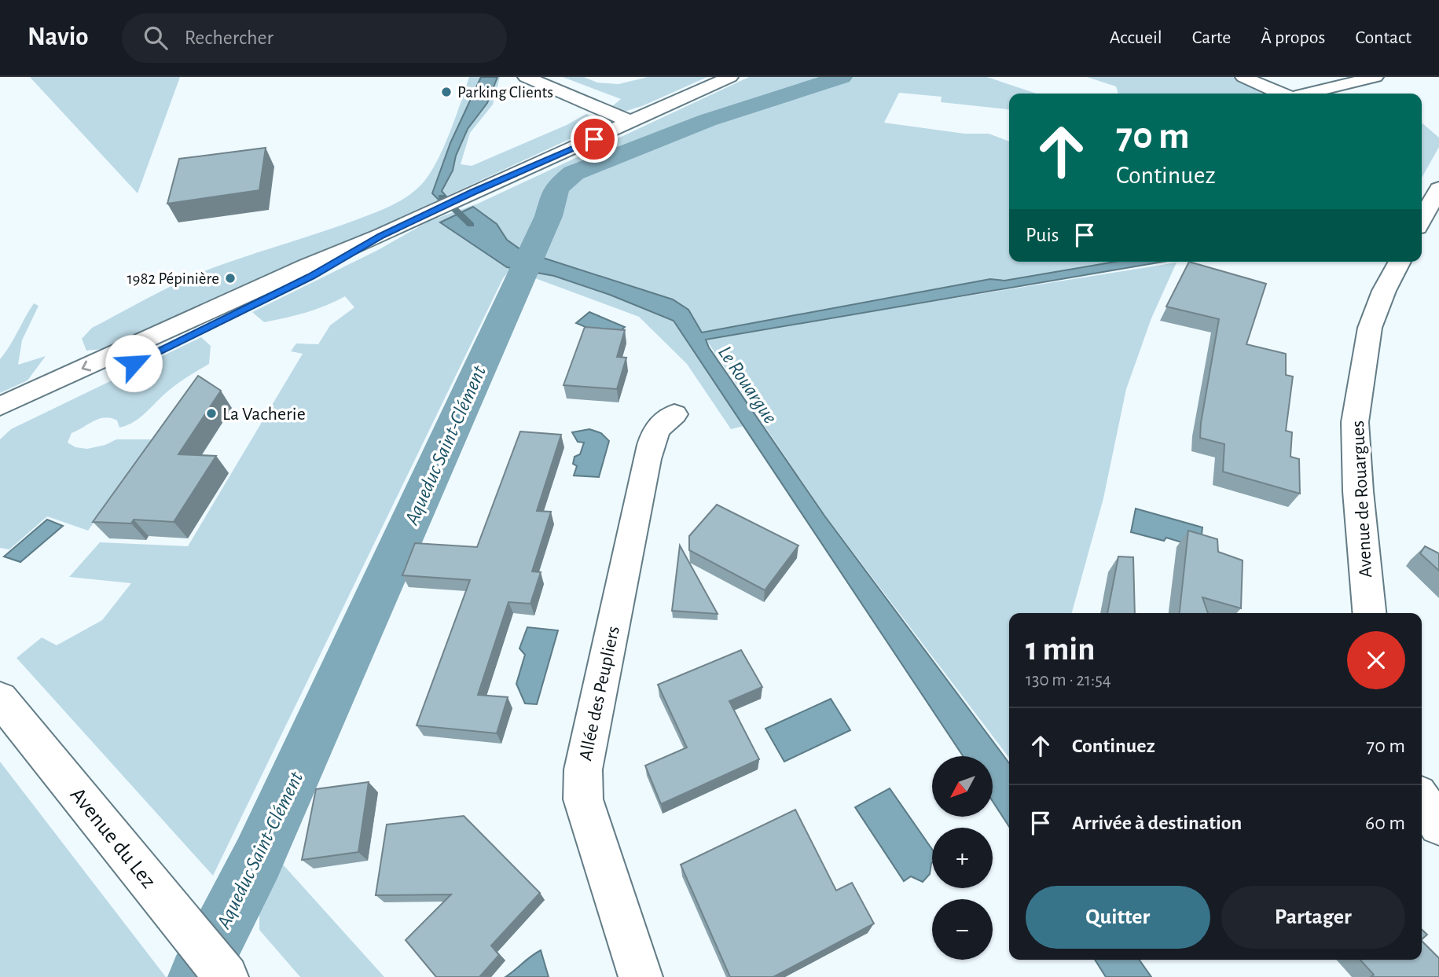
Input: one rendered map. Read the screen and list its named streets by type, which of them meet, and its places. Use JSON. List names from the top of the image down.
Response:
{
  "streets": {
    "street": ["Avenue de Rouargues", "Allée des Peupliers", "Avenue du Lez"]
  },
  "water": ["Le Rouargue", "Aqueduc Saint-Clément"],
  "places": ["Parking Clients", "1982 Pépinière", "La Vacherie"],
  "north": "bottom left",
  "page": {
    "header": "Navio",
    "search": "Rechercher",
    "nav": [
      "Accueil",
      "Carte",
      "À propos",
      "Contact"
    ],
    "turn": ["70 m", "Continuez"],
    "then": "Puis",
    "heading": ["1 min", "130 m · 21:54"],
    "list": [
      {
        "name": "Continuez",
        "value": "70 m"
      },
      {
        "name": "Arrivée à destination",
        "value": "60 m"
      }
    ],
    "map_buttons": ["+", "−"],
    "buttons": ["Quitter", "Partager"]
  }
}
